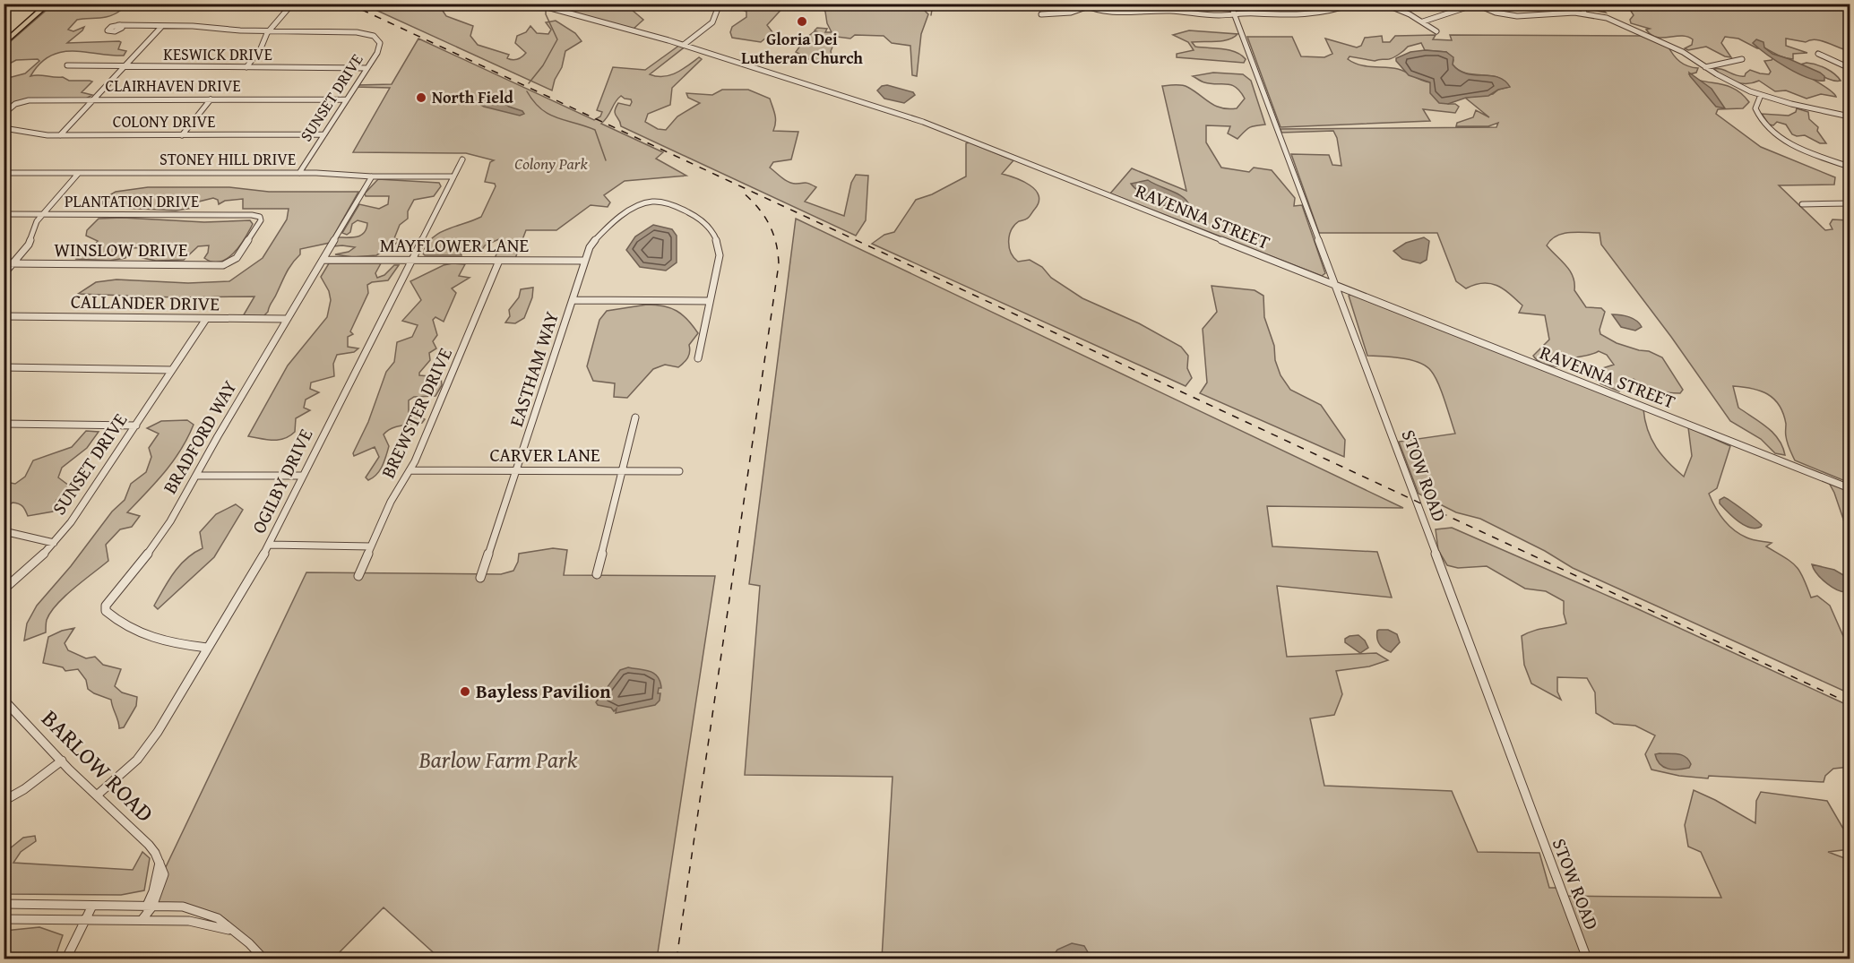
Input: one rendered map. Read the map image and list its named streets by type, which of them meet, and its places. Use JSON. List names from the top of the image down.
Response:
{
  "streets": {
    "street": [
      "KESWICK DRIVE",
      "CLAIRHAVEN DRIVE",
      "SUNSET DRIVE",
      "COLONY DRIVE",
      "STONEY HILL DRIVE",
      "PLANTATION DRIVE",
      "RAVENNA STREET",
      "MAYFLOWER LANE",
      "WINSLOW DRIVE",
      "CALLANDER DRIVE",
      "EASTHAM WAY",
      "BREWSTER DRIVE",
      "BRADFORD WAY",
      "CARVER LANE",
      "STOW ROAD",
      "OGILBY DRIVE",
      "BARLOW ROAD"
    ]
  },
  "crossings": [
    ["KESWICK DRIVE", "SUNSET DRIVE"],
    ["CLAIRHAVEN DRIVE", "SUNSET DRIVE"],
    ["SUNSET DRIVE", "COLONY DRIVE"],
    ["SUNSET DRIVE", "STONEY HILL DRIVE"],
    ["SUNSET DRIVE", "CALLANDER DRIVE"],
    ["STONEY HILL DRIVE", "BRADFORD WAY"],
    ["STONEY HILL DRIVE", "OGILBY DRIVE"],
    ["PLANTATION DRIVE", "WINSLOW DRIVE"],
    ["RAVENNA STREET", "STOW ROAD"],
    ["MAYFLOWER LANE", "EASTHAM WAY"],
    ["MAYFLOWER LANE", "BREWSTER DRIVE"],
    ["MAYFLOWER LANE", "BRADFORD WAY"],
    ["MAYFLOWER LANE", "OGILBY DRIVE"],
    ["CALLANDER DRIVE", "BRADFORD WAY"],
    ["EASTHAM WAY", "CARVER LANE"],
    ["BREWSTER DRIVE", "CARVER LANE"],
    ["BRADFORD WAY", "OGILBY DRIVE"],
    ["OGILBY DRIVE", "BARLOW ROAD"]
  ],
  "parks": ["Colony Park", "Barlow Farm Park"],
  "places": ["Gloria Dei Lutheran Church", "North Field", "Bayless Pavilion"]
}
